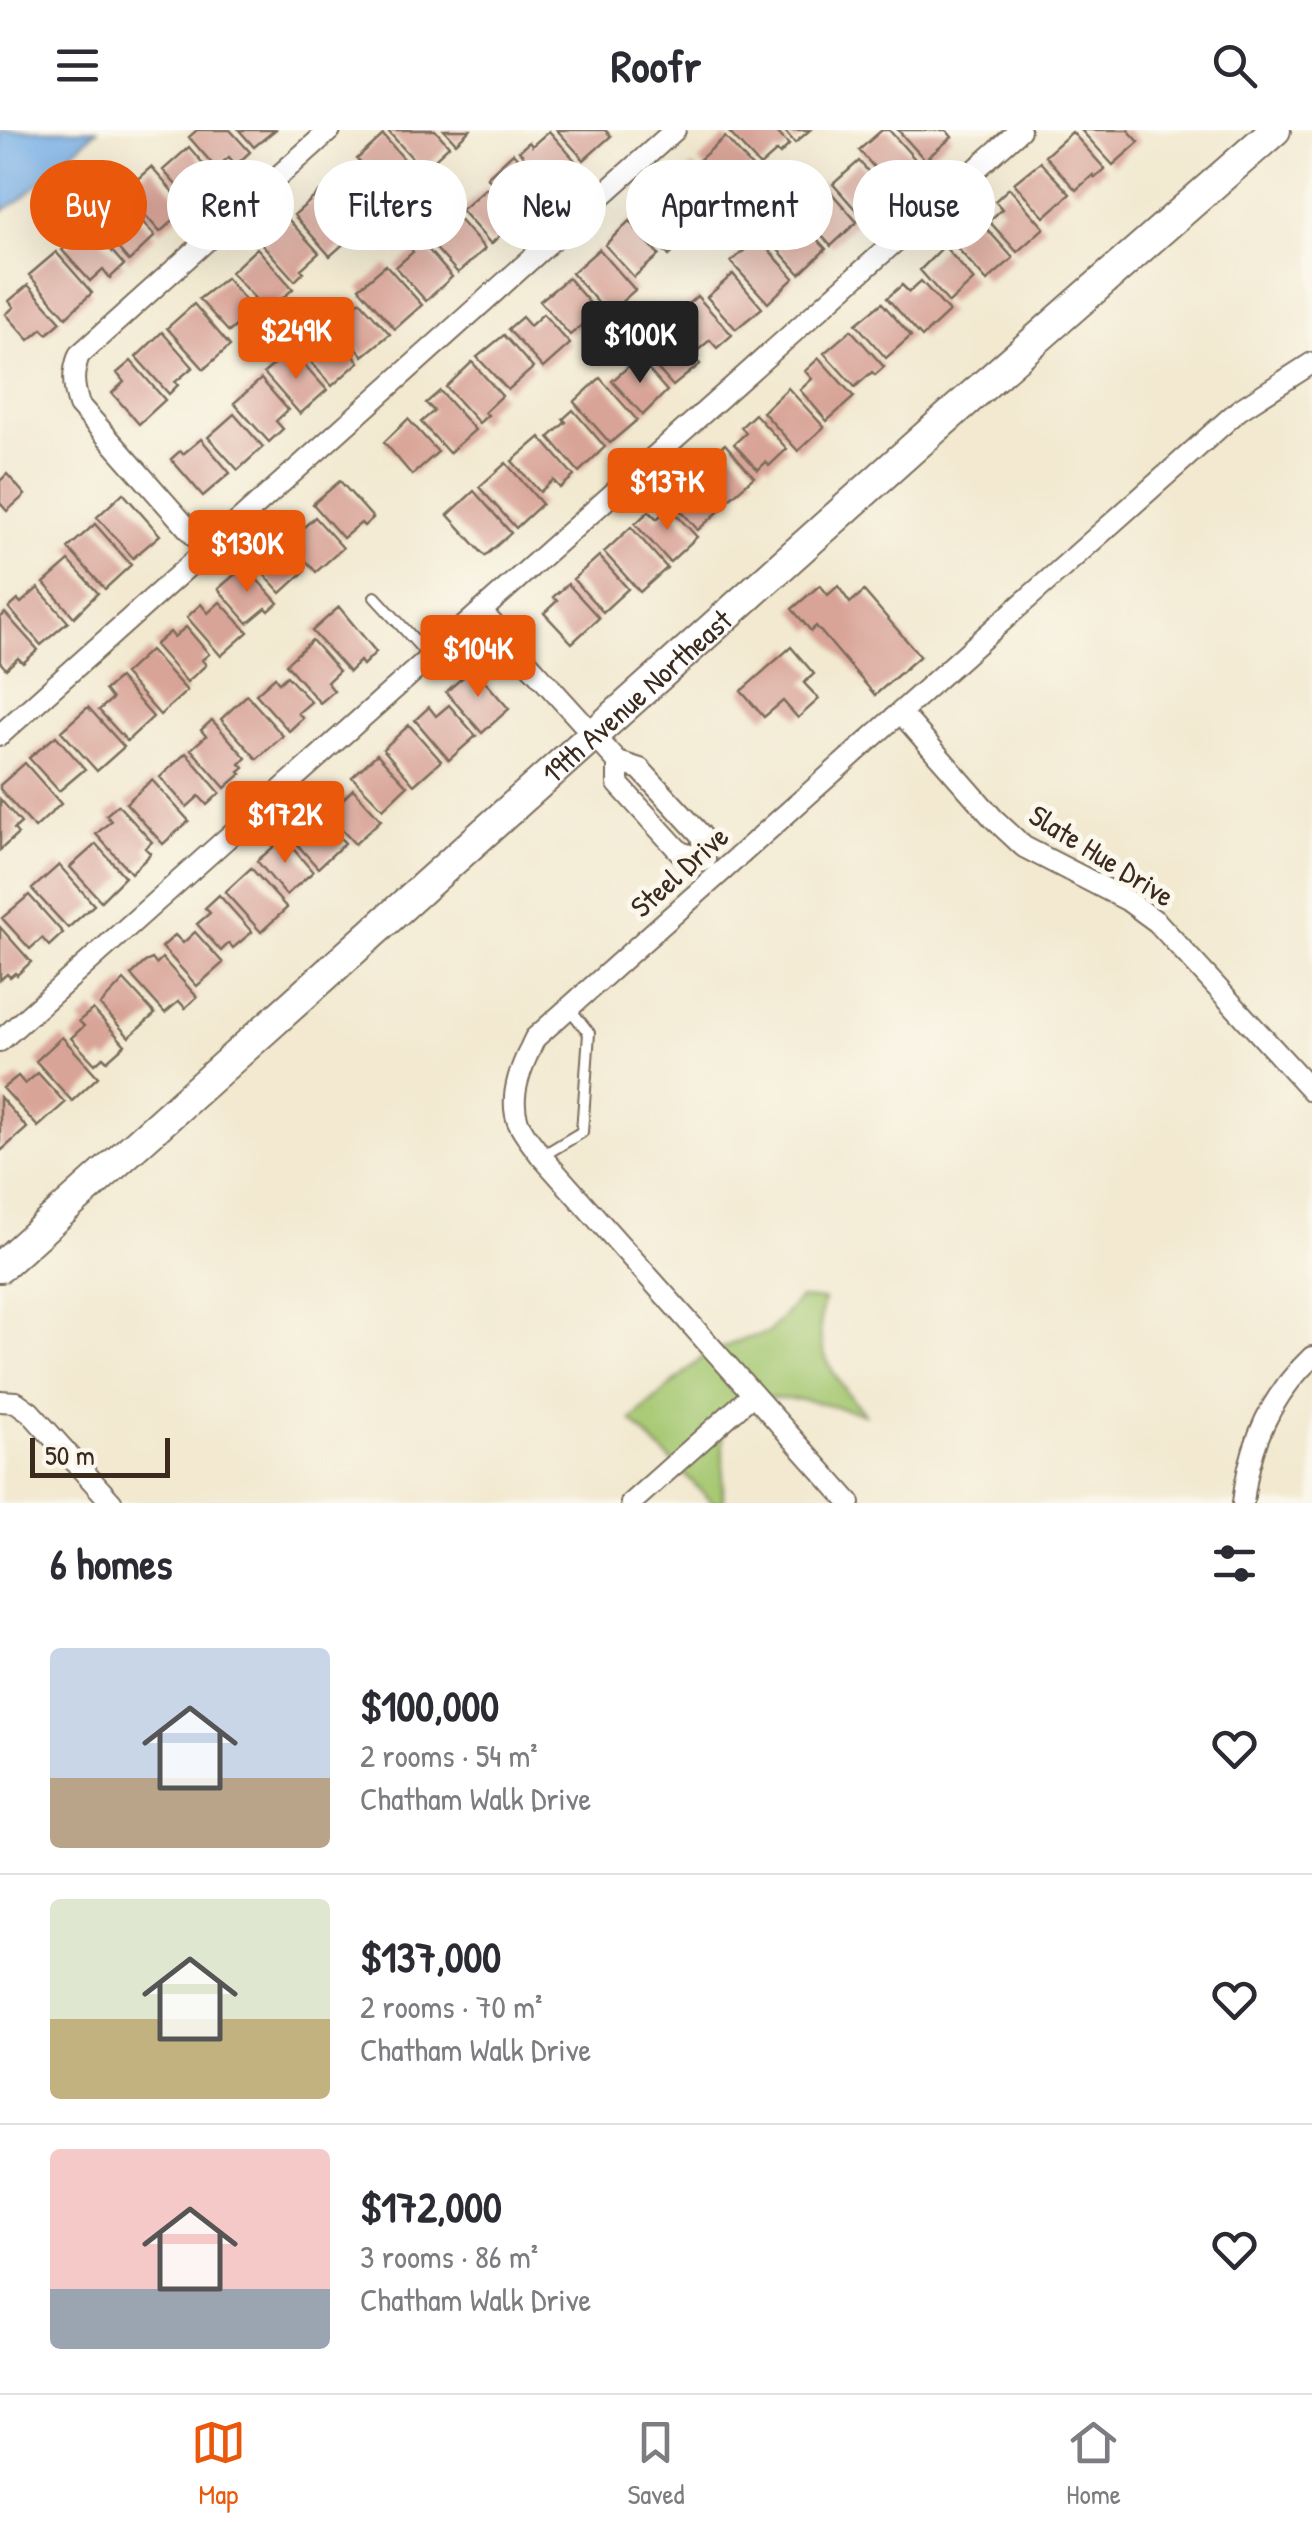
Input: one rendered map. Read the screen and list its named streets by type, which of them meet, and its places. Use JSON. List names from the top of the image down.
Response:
{
  "streets": {
    "street": ["19th Avenue Northeast", "Slate Hue Drive", "Steel Drive"]
  },
  "crossings": [
    ["Slate Hue Drive", "Steel Drive"]
  ],
  "scale_bar": "50 m",
  "page": {
    "header": "Roofr",
    "chip": [
      "Buy",
      "Rent",
      "Filters",
      "New",
      "Apartment",
      "House"
    ],
    "price": [
      "$249K",
      "$100K",
      "$137K",
      "$130K",
      "$104K",
      "$172K"
    ],
    "scale": "50 m",
    "heading": "6 homes",
    "list": [
      {
        "name": "$100,000",
        "note": "2 rooms · 54 m² · Chatham Walk Drive"
      },
      {
        "name": "$137,000",
        "note": "2 rooms · 70 m² · Chatham Walk Drive"
      },
      {
        "name": "$172,000",
        "note": "3 rooms · 86 m² · Chatham Walk Drive"
      }
    ],
    "tabs": ["Map", "Saved", "Home"]
  }
}
